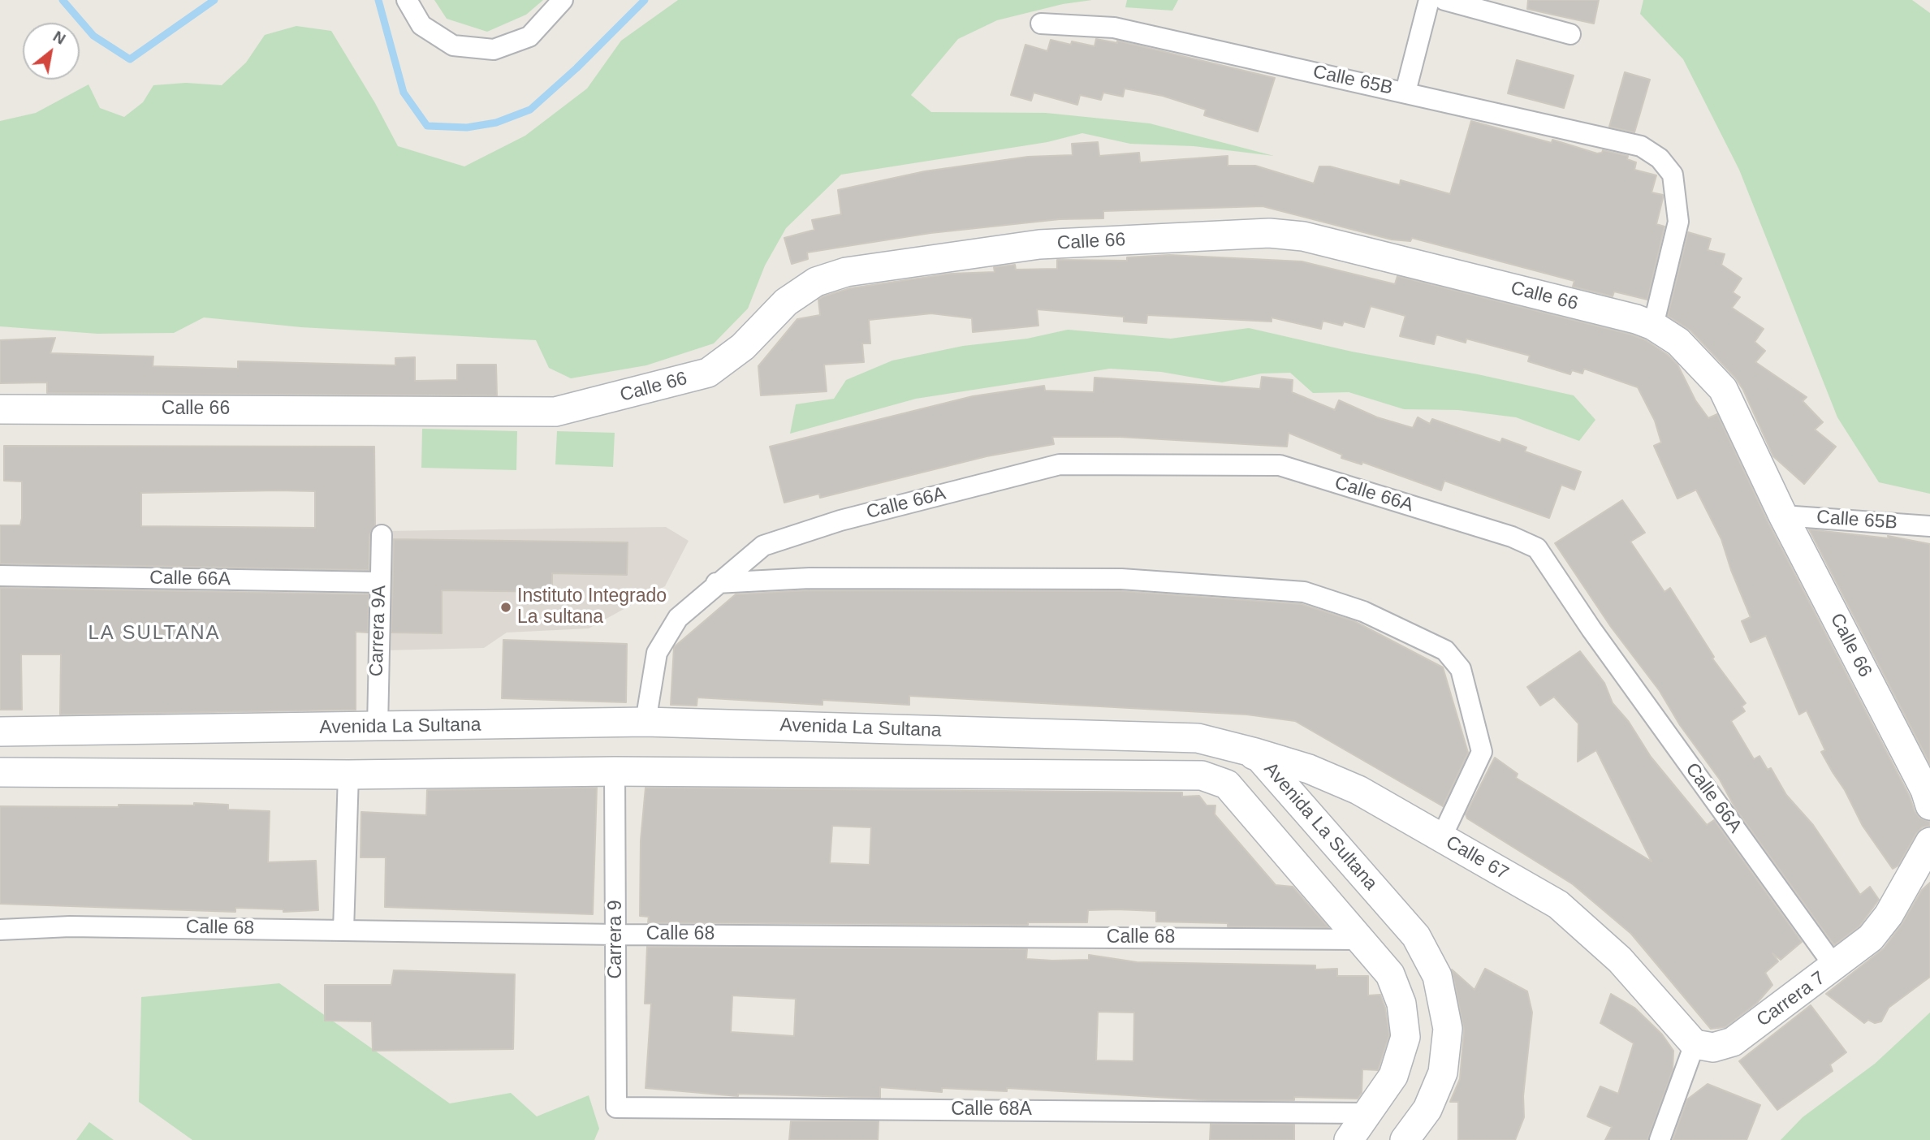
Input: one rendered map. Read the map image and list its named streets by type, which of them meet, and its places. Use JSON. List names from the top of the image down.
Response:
{
  "streets": {
    "street": [
      "Calle 65B",
      "Calle 66",
      "Calle 66A",
      "Carrera 9A",
      "Avenida La Sultana",
      "Calle 67",
      "Calle 68",
      "Carrera 9",
      "Carrera 7",
      "Calle 68A"
    ]
  },
  "crossings": [
    ["Calle 65B", "Calle 66"],
    ["Calle 66A", "Carrera 9A"],
    ["Calle 66A", "Avenida La Sultana"],
    ["Calle 66A", "Carrera 7"],
    ["Carrera 9A", "Avenida La Sultana"],
    ["Avenida La Sultana", "Calle 67"],
    ["Calle 67", "Carrera 7"],
    ["Calle 68", "Carrera 9"],
    ["Carrera 9", "Calle 68A"]
  ],
  "districts": ["LA SULTANA"],
  "places": ["Instituto Integrado La sultana"],
  "north": "top right"
}
